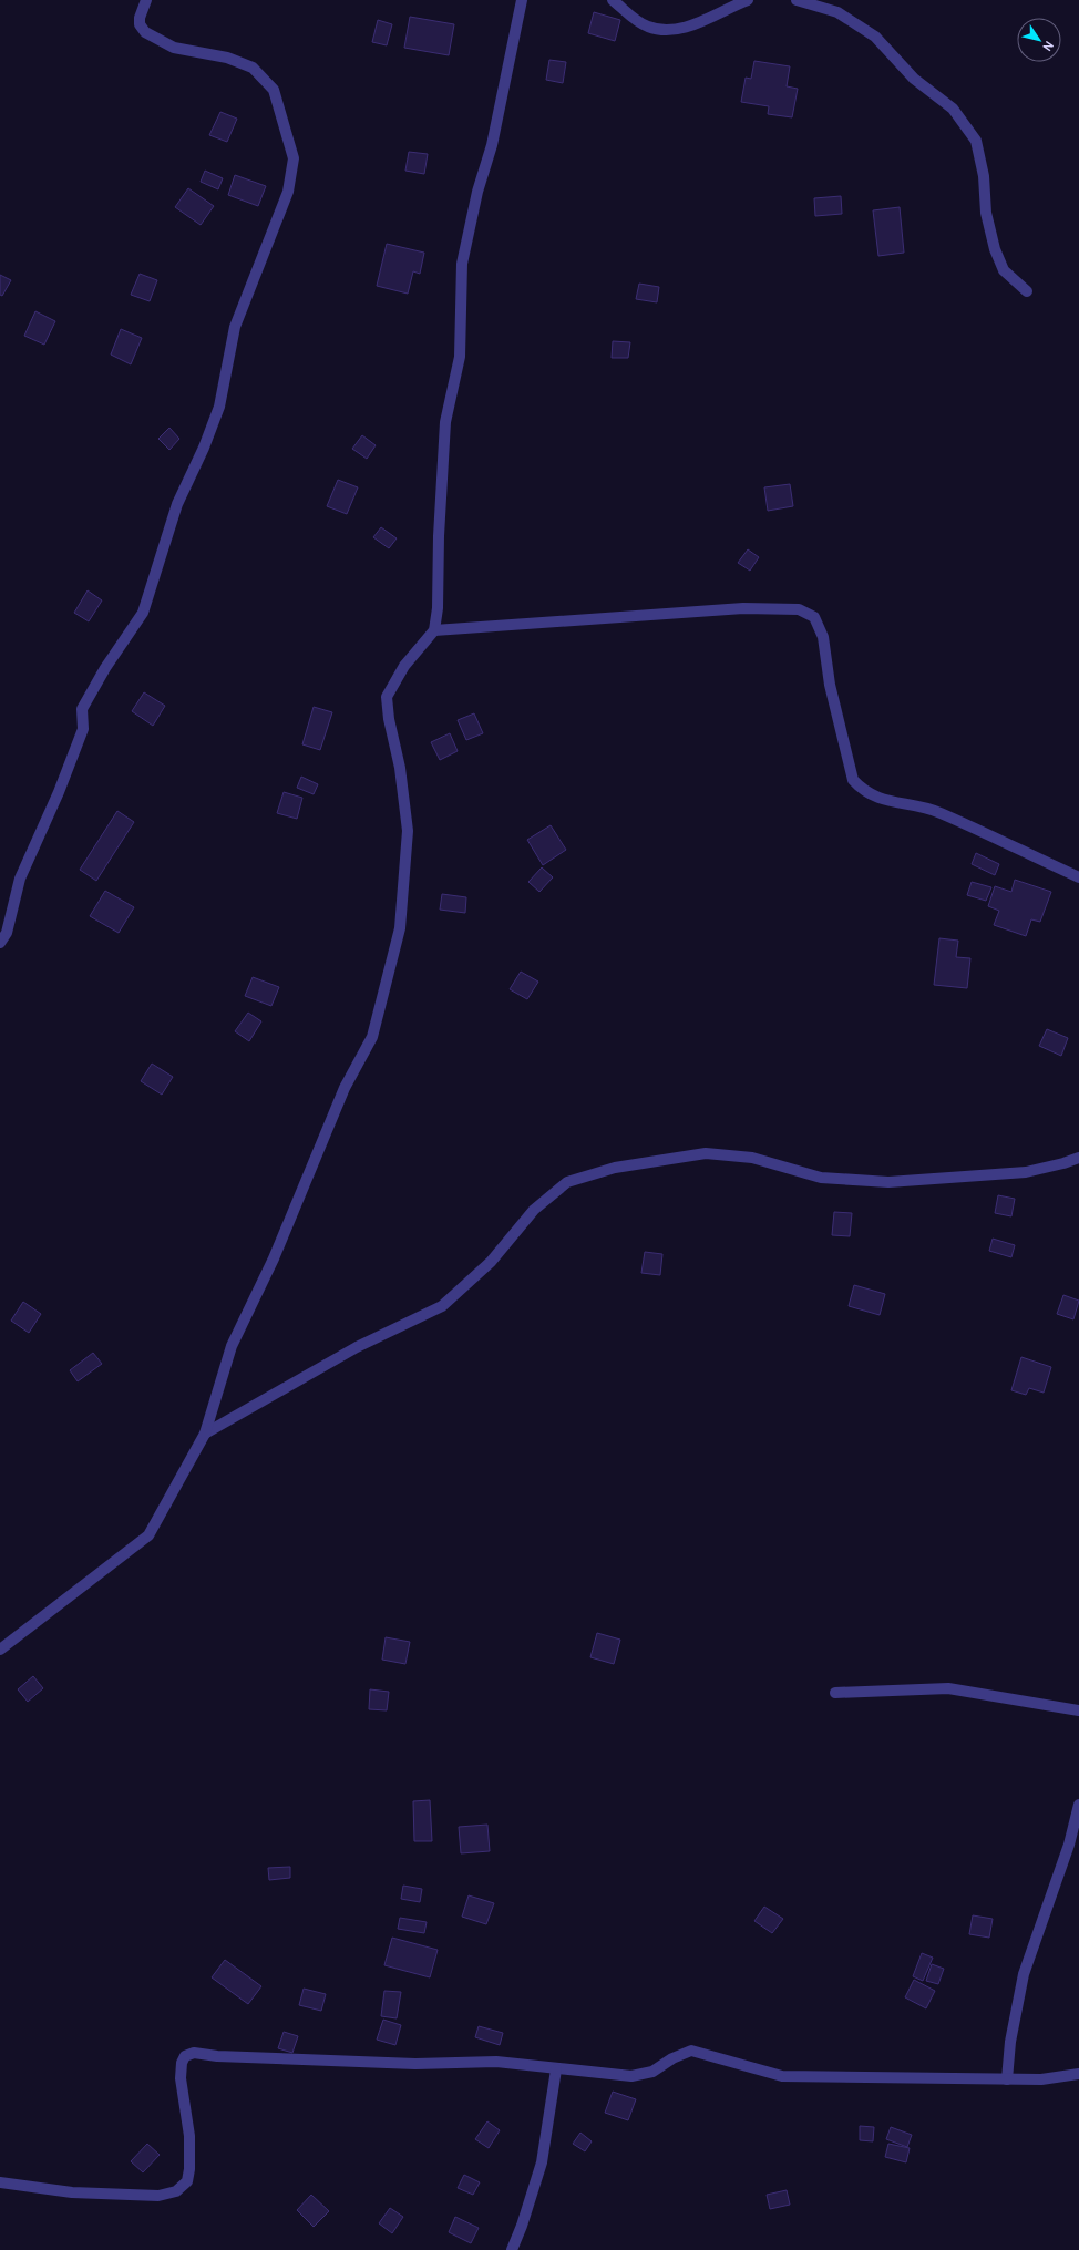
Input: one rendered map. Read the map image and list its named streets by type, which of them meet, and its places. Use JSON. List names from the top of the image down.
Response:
{
  "north": "bottom right"
}
